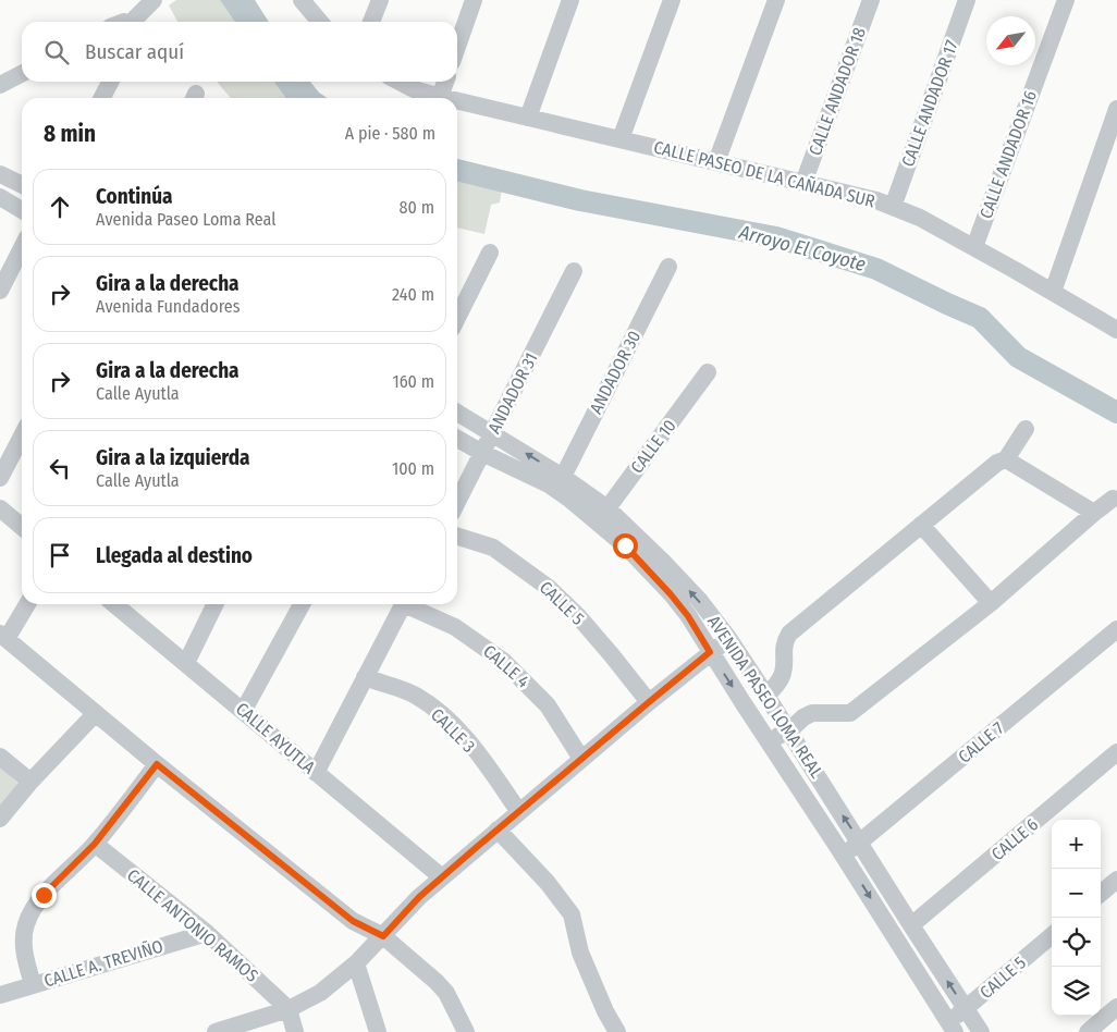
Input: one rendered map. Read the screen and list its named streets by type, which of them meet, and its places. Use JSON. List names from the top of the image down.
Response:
{
  "streets": {
    "street": [
      "CALLE ANDADOR 18",
      "CALLE ANDADOR 17",
      "CALLE ANDADOR 16",
      "CALLE PASEO DE LA CAÑADA SUR",
      "ANDADOR 30",
      "ANDADOR 31",
      "CALLE 10",
      "CALLE 5",
      "CALLE 4",
      "AVENIDA PASEO LOMA REAL",
      "CALLE 3",
      "CALLE AYUTLA",
      "CALLE 7",
      "CALLE 6",
      "CALLE ANTONIO RAMOS",
      "CALLE A. TREVIÑO"
    ]
  },
  "crossings": [
    ["CALLE ANDADOR 18", "CALLE PASEO DE LA CAÑADA SUR"],
    ["CALLE ANDADOR 17", "CALLE PASEO DE LA CAÑADA SUR"],
    ["CALLE ANDADOR 16", "CALLE PASEO DE LA CAÑADA SUR"],
    ["ANDADOR 30", "AVENIDA PASEO LOMA REAL"],
    ["ANDADOR 31", "AVENIDA PASEO LOMA REAL"],
    ["CALLE 10", "AVENIDA PASEO LOMA REAL"],
    ["CALLE 5", "AVENIDA PASEO LOMA REAL"],
    ["AVENIDA PASEO LOMA REAL", "CALLE 7"],
    ["AVENIDA PASEO LOMA REAL", "CALLE 6"],
    ["CALLE ANTONIO RAMOS", "CALLE A. TREVIÑO"]
  ],
  "water": ["Arroyo El Coyote"],
  "north": "bottom left",
  "page": {
    "search": "Buscar aquí",
    "heading": ["8 min", "A pie · 580 m"],
    "list": [
      ["Continúa", "Avenida Paseo Loma Real", "80 m"],
      ["Gira a la derecha", "Avenida Fundadores", "240 m"],
      ["Gira a la derecha", "Calle Ayutla", "160 m"],
      ["Gira a la izquierda", "Calle Ayutla", "100 m"],
      "Llegada al destino"
    ],
    "map_buttons": ["+", "−"]
  }
}
